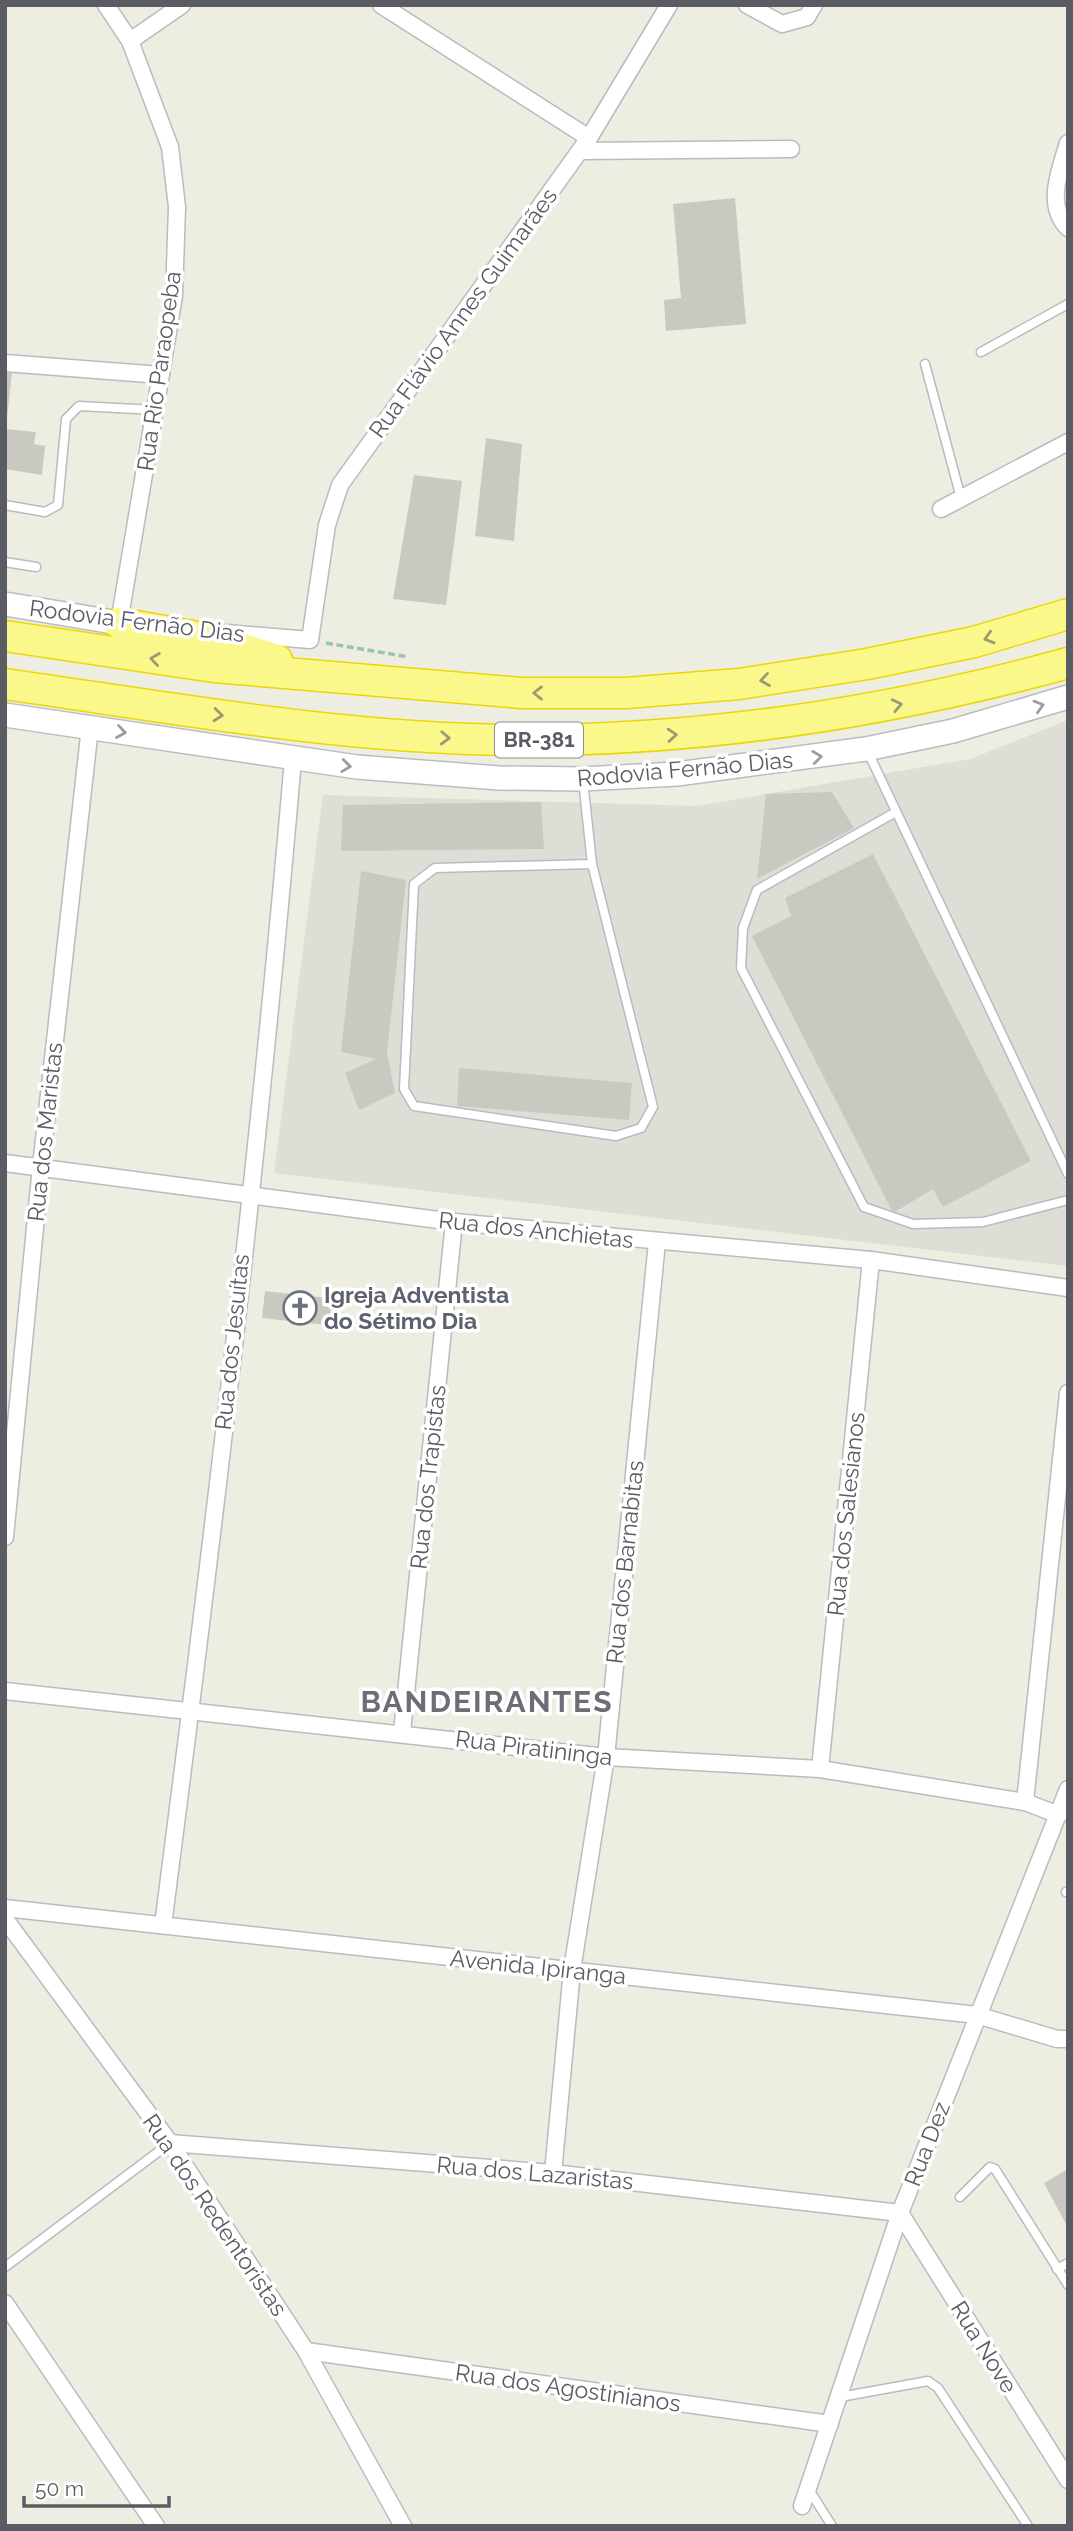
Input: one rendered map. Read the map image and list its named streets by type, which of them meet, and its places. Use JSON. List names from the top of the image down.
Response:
{
  "streets": {
    "highway": ["Rodovia Fernão Dias", "BR-381"],
    "street": [
      "Rua Flávio Annes Guimarães",
      "Rua Rio Paraopeba",
      "Rua dos Maristas",
      "Rua dos Anchietas",
      "Rua dos Jesuítas",
      "Rua dos Trapistas",
      "Rua dos Salesianos",
      "Rua dos Barnabitas",
      "Rua Piratininga",
      "Avenida Ipiranga",
      "Rua Dez",
      "Rua dos Lazaristas",
      "Rua dos Redentoristas",
      "Rua Nove",
      "Rua dos Agostinianos"
    ]
  },
  "crossings": [
    ["Rua Flávio Annes Guimarães", "Rodovia Fernão Dias"],
    ["Rua Rio Paraopeba", "Rodovia Fernão Dias"],
    ["Rua Rio Paraopeba", "BR-381"],
    ["Rodovia Fernão Dias", "BR-381"],
    ["Rodovia Fernão Dias", "Rua dos Maristas"],
    ["Rodovia Fernão Dias", "Rua dos Jesuítas"],
    ["Rua dos Maristas", "Rua dos Anchietas"],
    ["Rua dos Anchietas", "Rua dos Jesuítas"],
    ["Rua dos Anchietas", "Rua dos Trapistas"],
    ["Rua dos Anchietas", "Rua dos Salesianos"],
    ["Rua dos Anchietas", "Rua dos Barnabitas"],
    ["Rua dos Jesuítas", "Rua Piratininga"],
    ["Rua dos Jesuítas", "Avenida Ipiranga"],
    ["Rua dos Trapistas", "Rua Piratininga"],
    ["Rua dos Salesianos", "Rua Piratininga"],
    ["Rua dos Barnabitas", "Rua Piratininga"],
    ["Rua dos Barnabitas", "Avenida Ipiranga"],
    ["Rua dos Barnabitas", "Rua dos Lazaristas"],
    ["Rua Piratininga", "Rua Dez"],
    ["Avenida Ipiranga", "Rua Dez"],
    ["Rua Dez", "Rua dos Lazaristas"],
    ["Rua Dez", "Rua Nove"],
    ["Rua Dez", "Rua dos Agostinianos"],
    ["Rua dos Lazaristas", "Rua dos Redentoristas"],
    ["Rua dos Lazaristas", "Rua Nove"],
    ["Rua dos Redentoristas", "Rua dos Agostinianos"]
  ],
  "districts": ["BANDEIRANTES"],
  "places": {
    "church": ["Igreja Adventista do Sétimo Dia"]
  },
  "scale_bar": "50 m"
}
